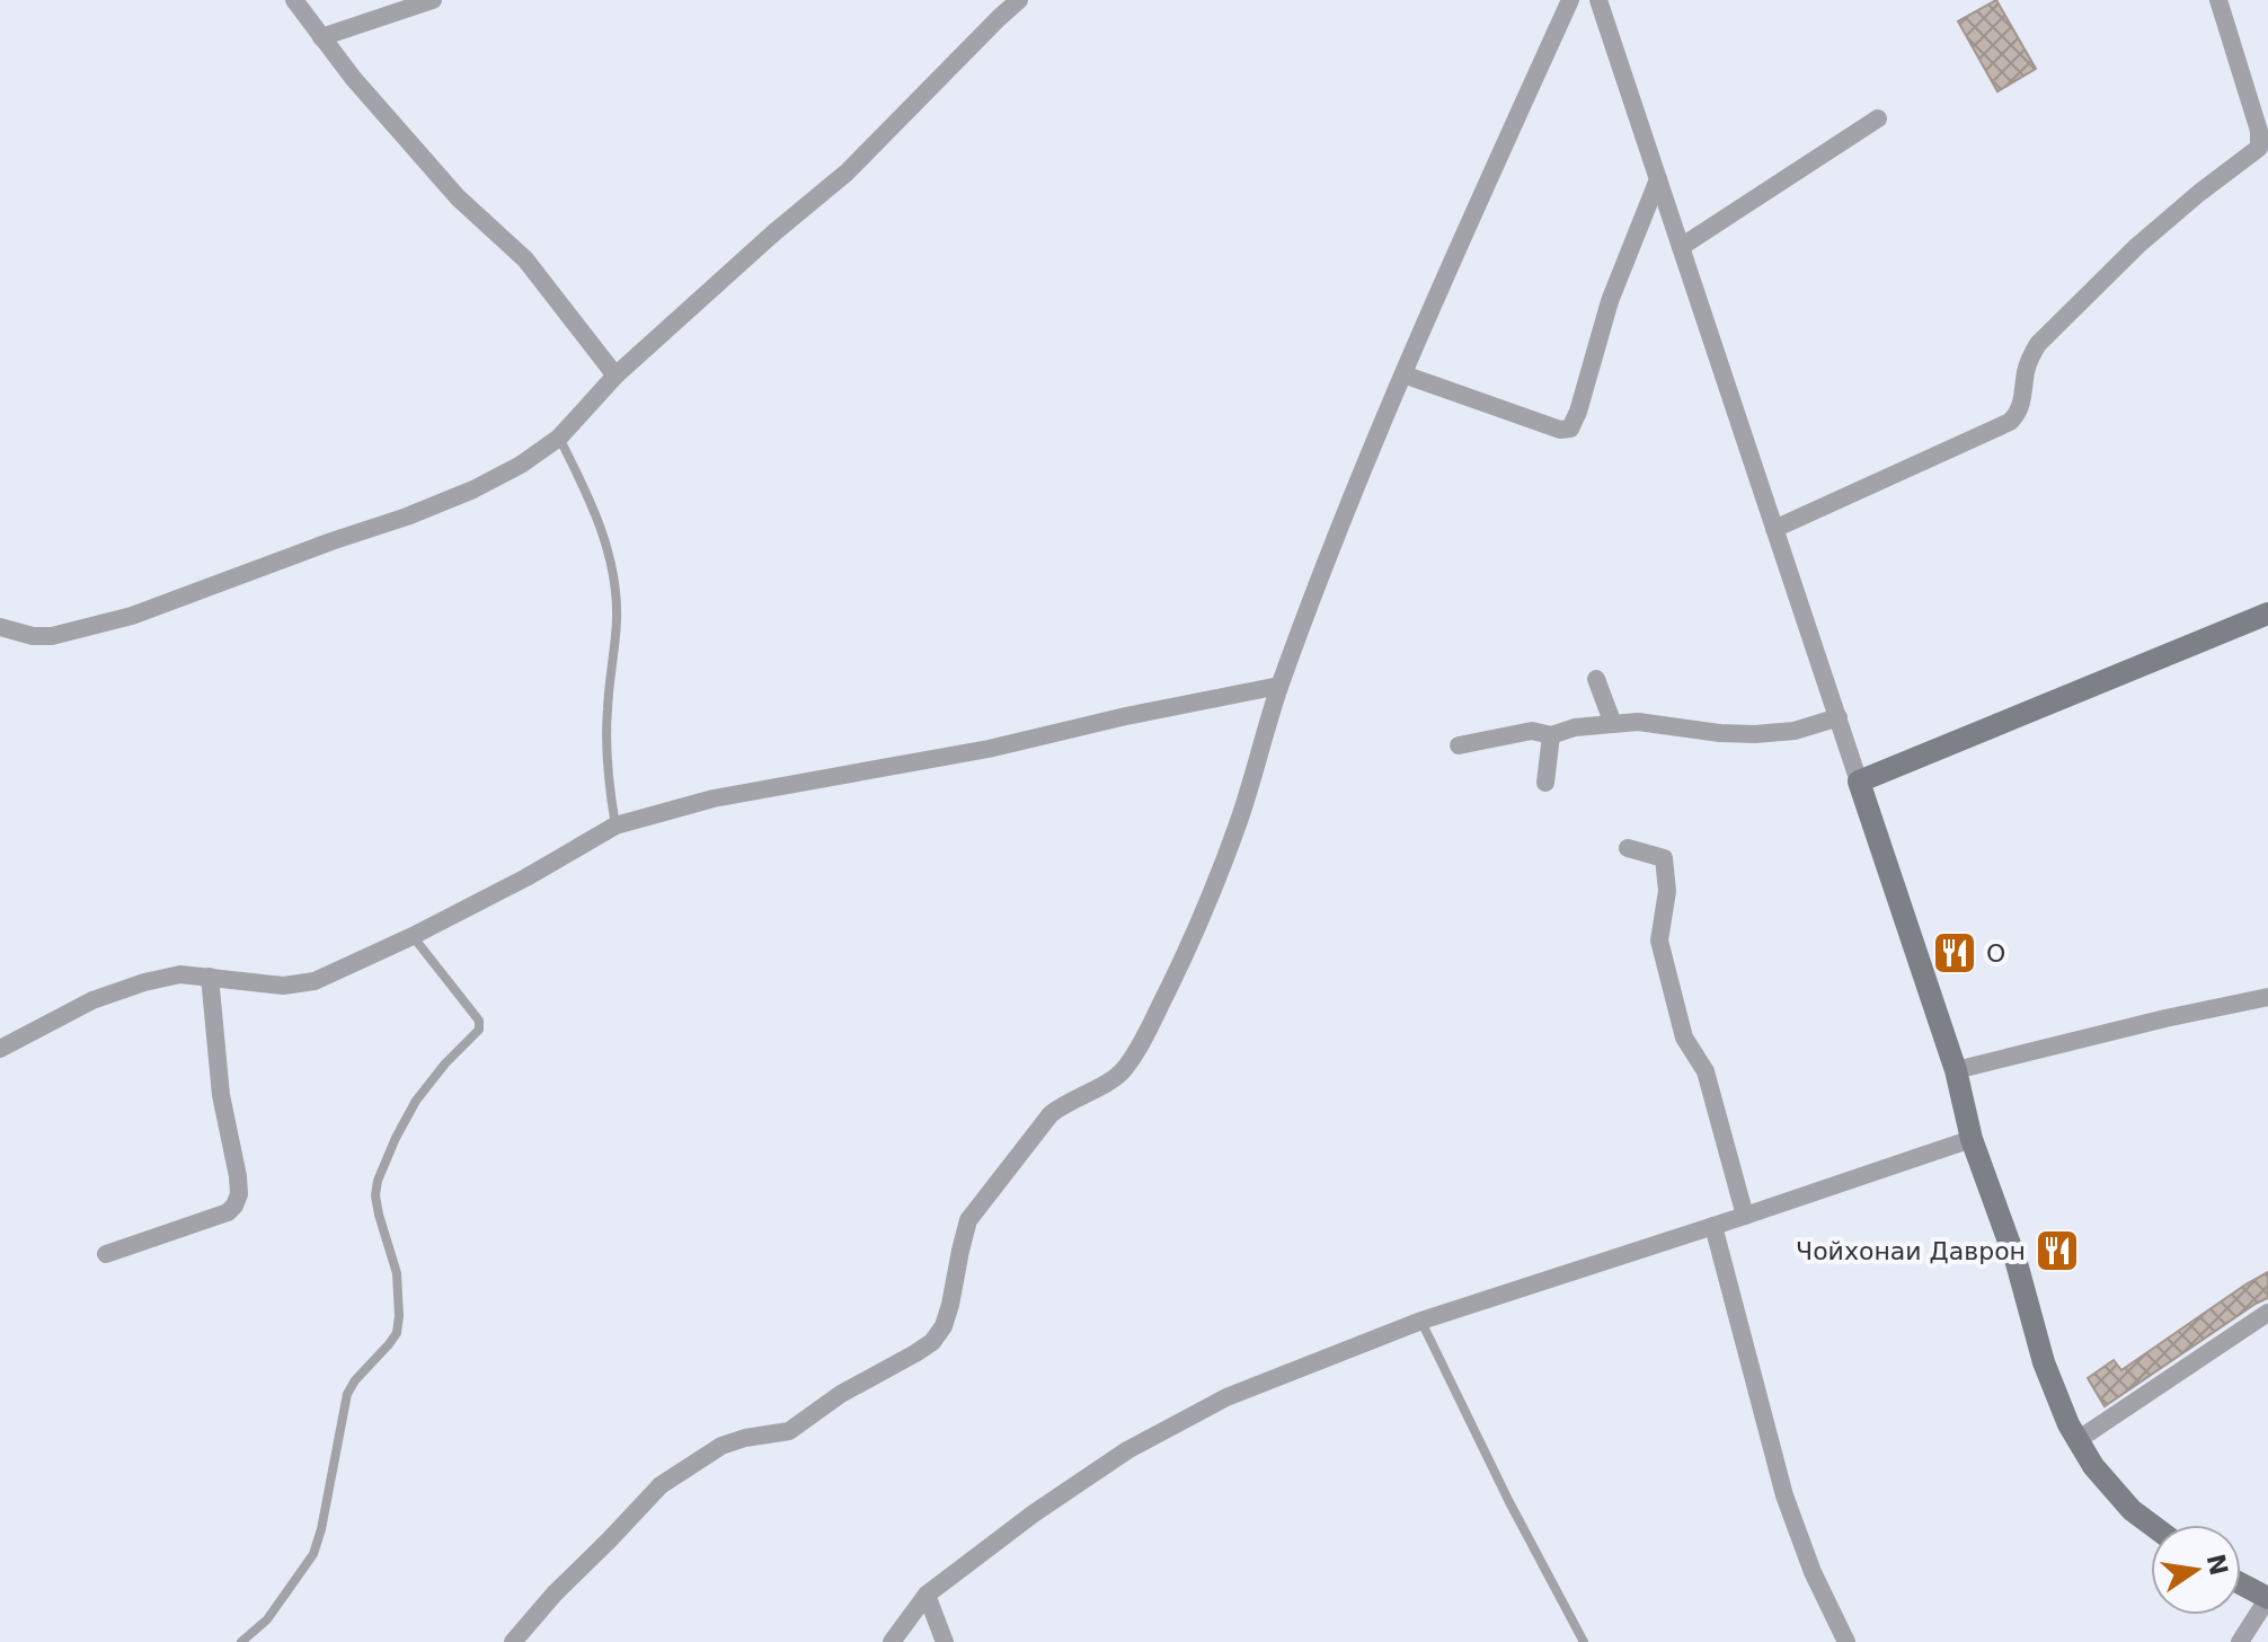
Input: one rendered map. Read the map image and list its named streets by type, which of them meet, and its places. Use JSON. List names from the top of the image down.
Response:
{
  "places": {
    "restaurant": ["O", "Чойхонаи Даврон"]
  },
  "north": "right"
}
